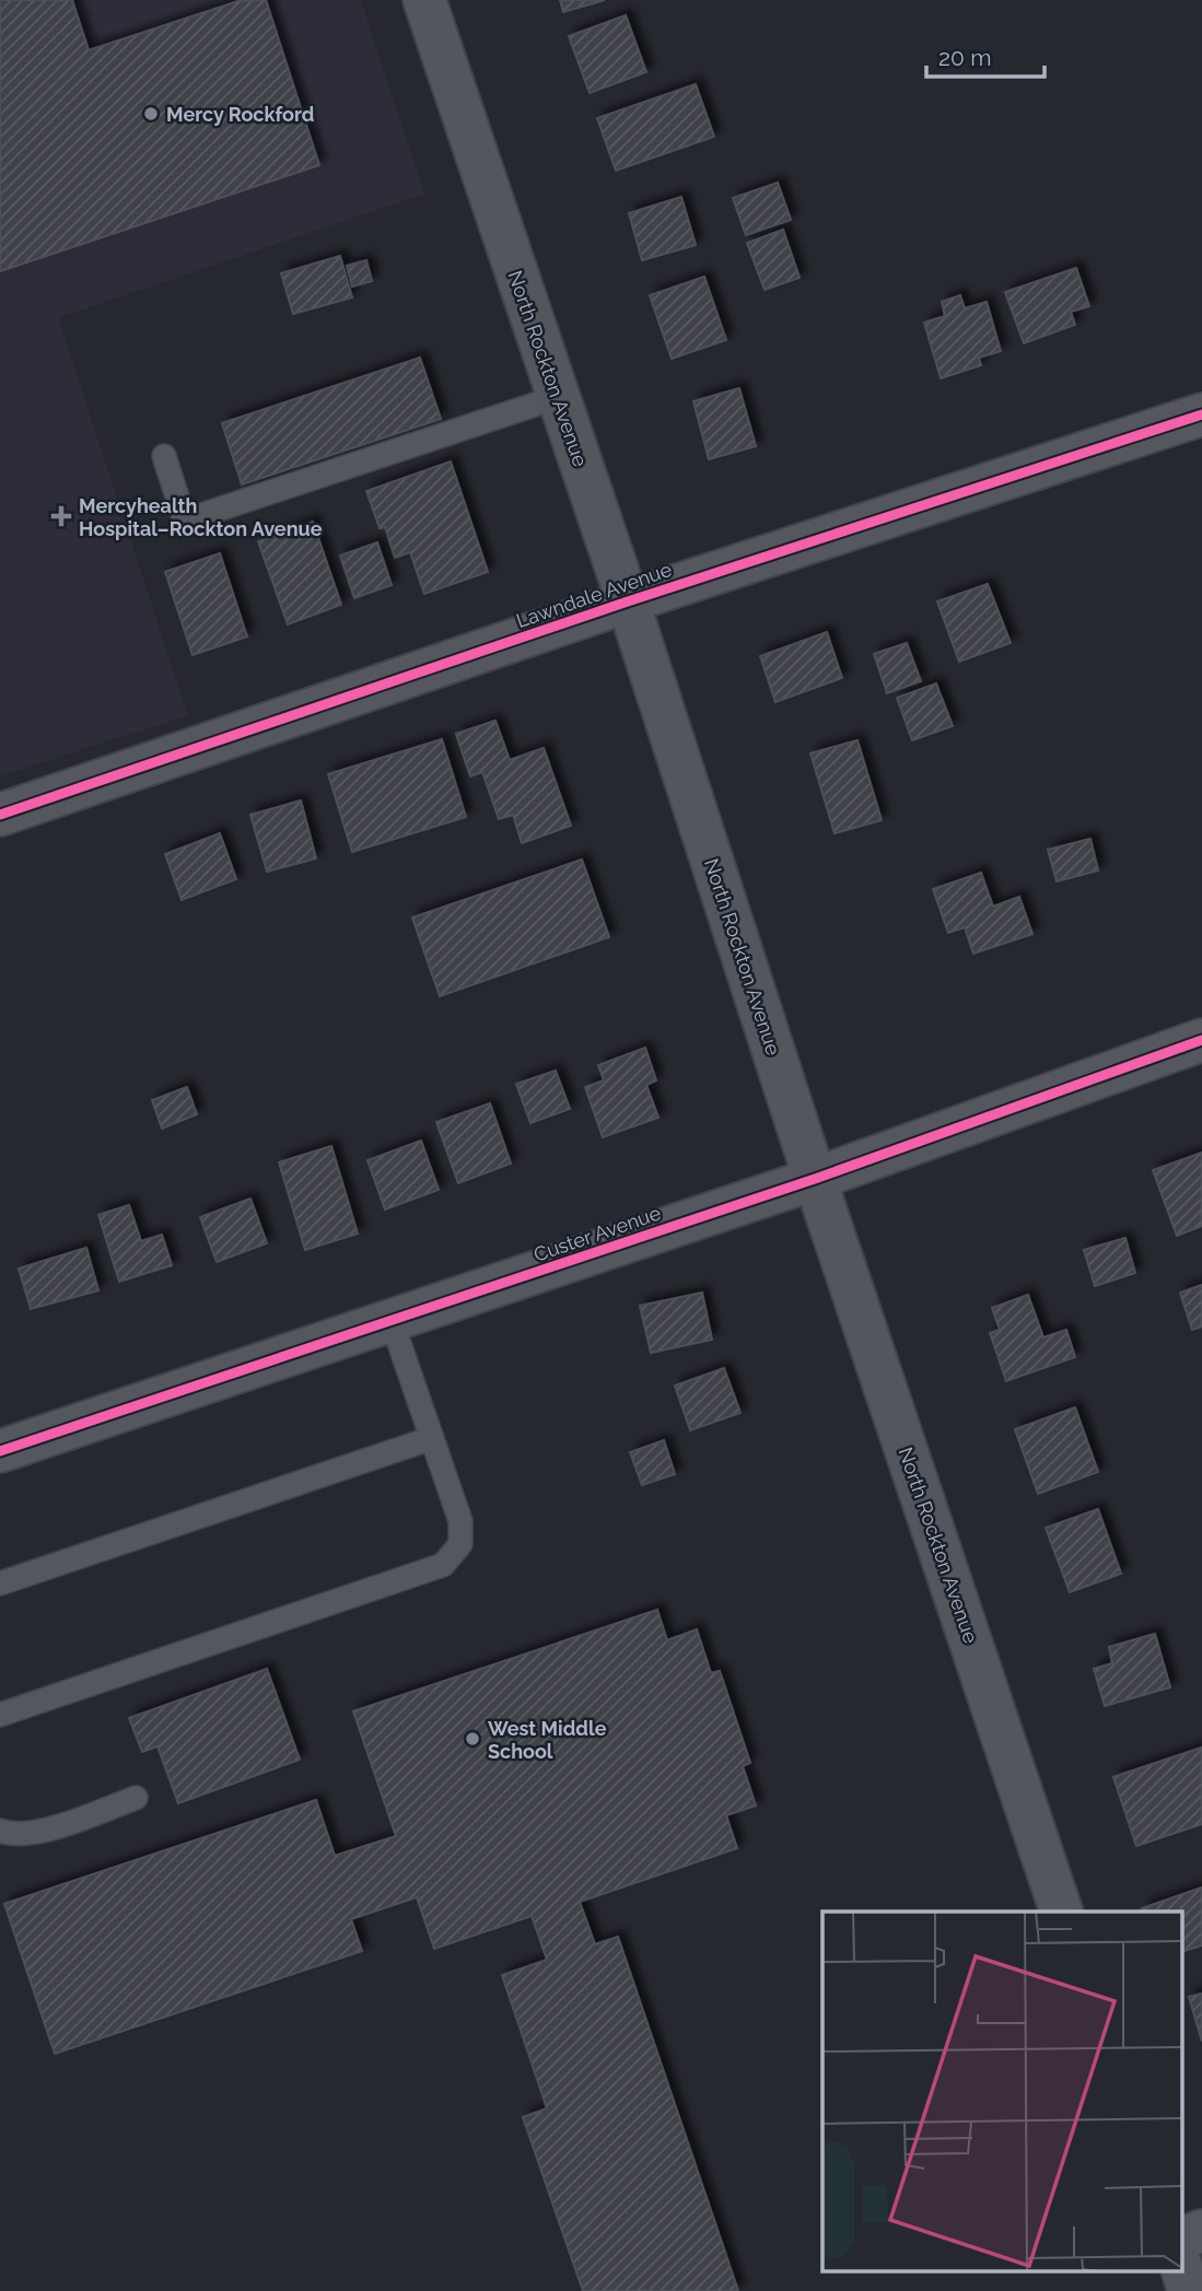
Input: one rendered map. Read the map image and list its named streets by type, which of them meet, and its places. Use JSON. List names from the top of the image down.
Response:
{
  "streets": {
    "main road": ["North Rockton Avenue"],
    "street": ["Lawndale Avenue", "Custer Avenue"]
  },
  "crossings": [
    ["North Rockton Avenue", "Lawndale Avenue"],
    ["North Rockton Avenue", "Custer Avenue"]
  ],
  "places": {
    "other": ["Mercy Rockford", "West Middle School"],
    "health": ["Mercyhealth Hospital–Rockton Avenue"]
  },
  "scale_bar": "20 m"
}
